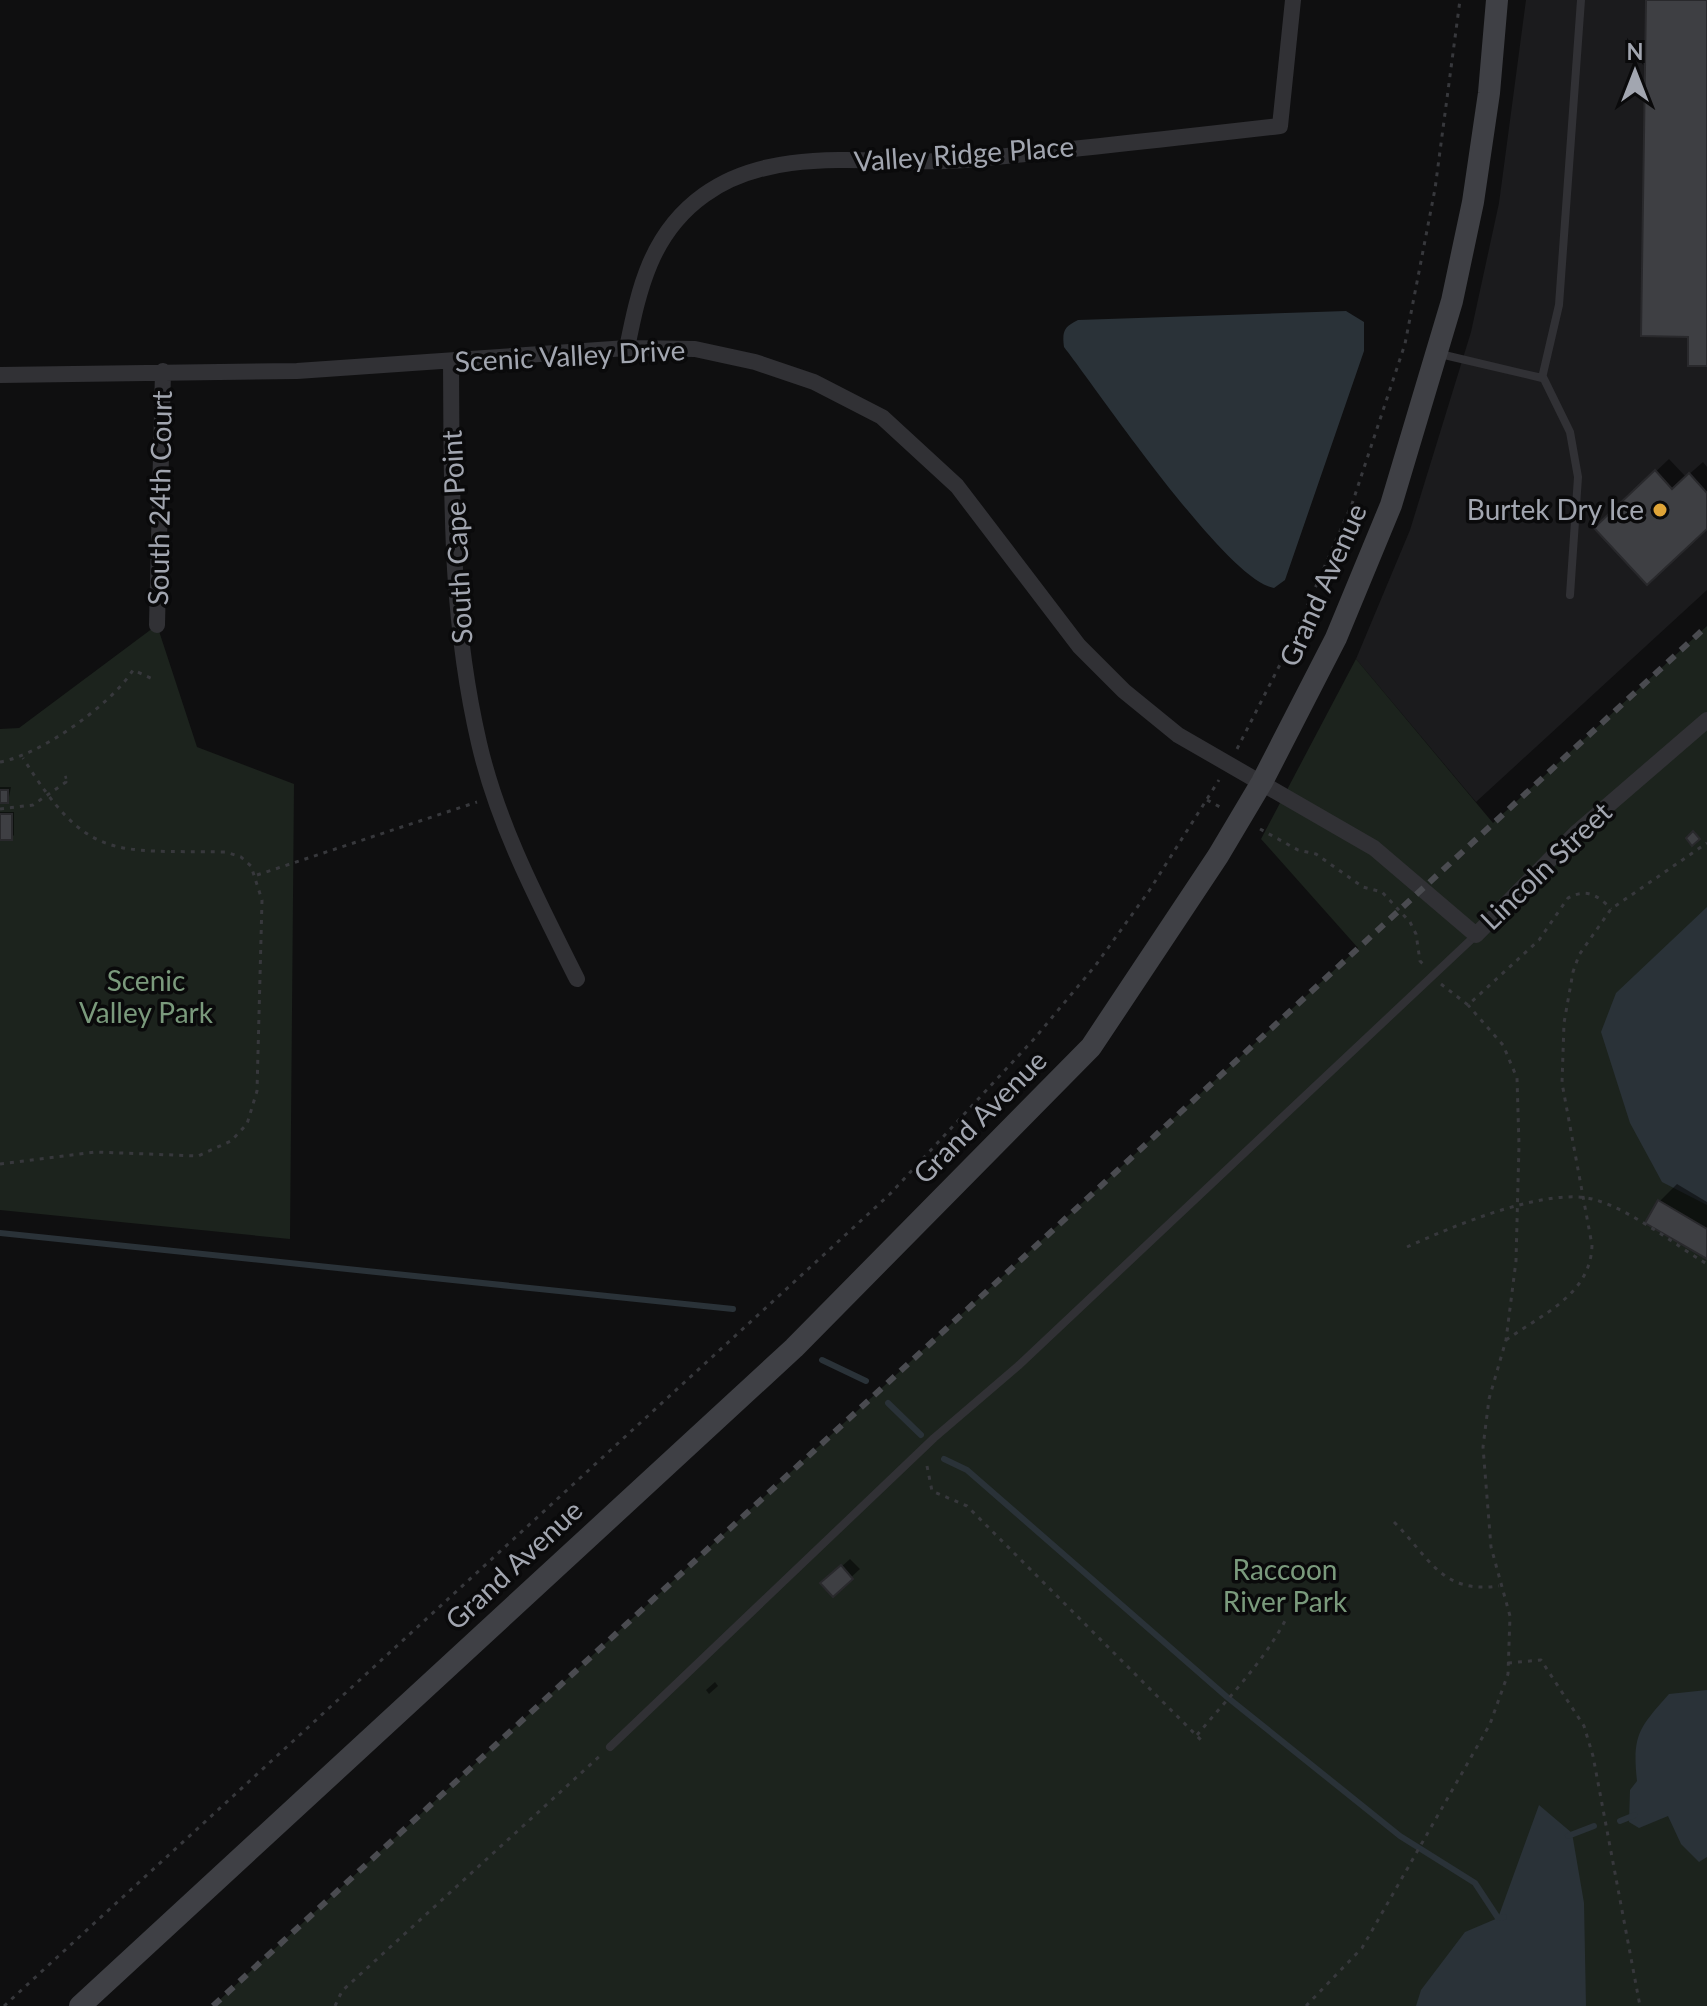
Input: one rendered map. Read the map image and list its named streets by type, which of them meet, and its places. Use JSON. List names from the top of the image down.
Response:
{
  "streets": {
    "main road": ["Grand Avenue"],
    "street": [
      "Valley Ridge Place",
      "Scenic Valley Drive",
      "South 24th Court",
      "South Cape Point",
      "Lincoln Street"
    ]
  },
  "crossings": [
    ["Valley Ridge Place", "Scenic Valley Drive"],
    ["Scenic Valley Drive", "South 24th Court"],
    ["Scenic Valley Drive", "South Cape Point"],
    ["Scenic Valley Drive", "Grand Avenue"],
    ["Scenic Valley Drive", "Lincoln Street"],
    ["Grand Avenue", "Lincoln Street"]
  ],
  "parks": ["Scenic Valley Park", "Raccoon River Park"],
  "places": ["Burtek Dry Ice"],
  "north": "top"
}
